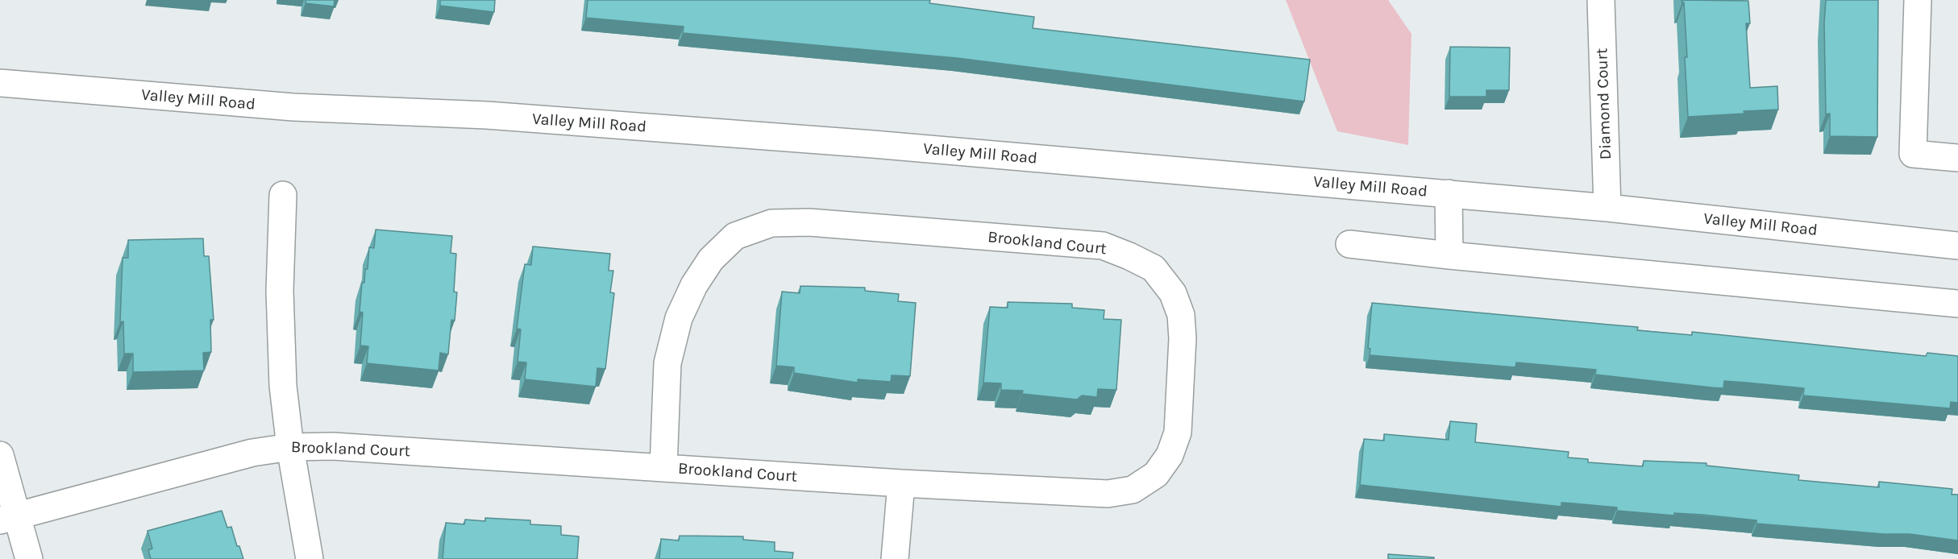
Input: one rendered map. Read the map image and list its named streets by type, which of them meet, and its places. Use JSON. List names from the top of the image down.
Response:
{
  "streets": {
    "street": ["Valley Mill Road", "Diamond Court", "Brookland Court"]
  },
  "crossings": [
    ["Valley Mill Road", "Diamond Court"]
  ]
}
